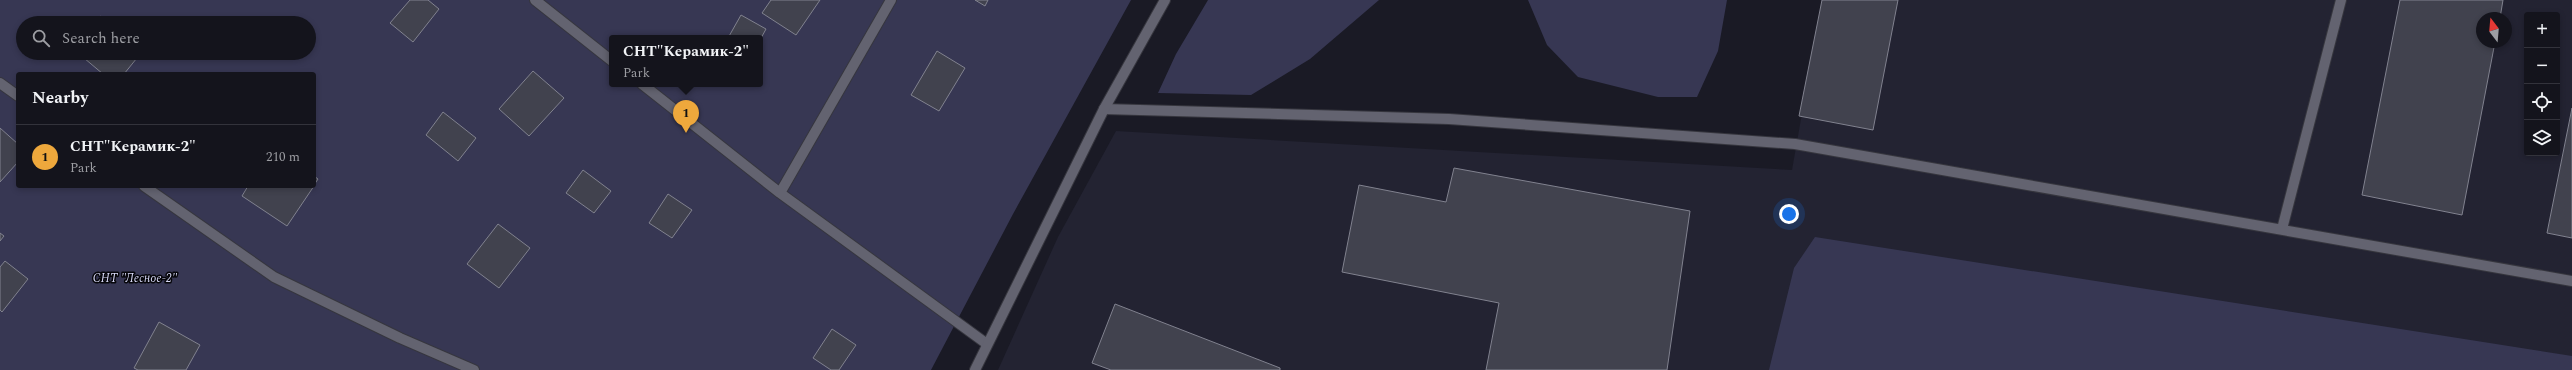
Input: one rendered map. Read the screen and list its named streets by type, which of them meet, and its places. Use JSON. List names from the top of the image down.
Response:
{
  "parks": ["СНТ \"Лесное-2\""],
  "north": "top",
  "page": {
    "map_buttons": ["+", "−"],
    "search": "Search here",
    "popup": ["СНТ\"Керамик-2\"", "Park"],
    "heading": "Nearby",
    "pins": "1",
    "list": [
      {
        "mark": "1",
        "name": "СНТ\"Керамик-2\"",
        "note": "Park",
        "value": "210 m"
      }
    ]
  }
}
